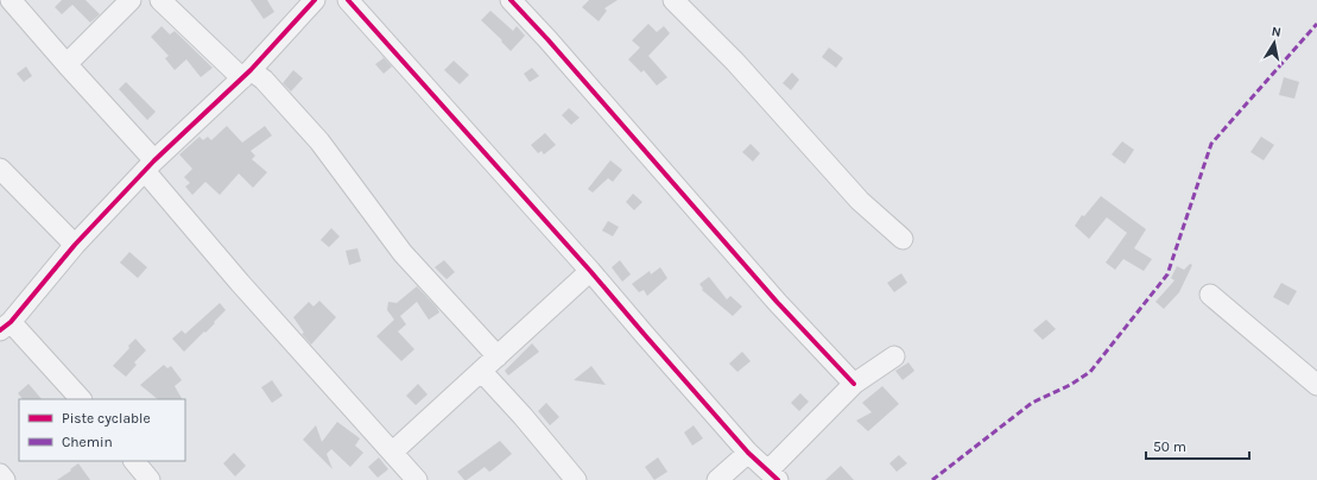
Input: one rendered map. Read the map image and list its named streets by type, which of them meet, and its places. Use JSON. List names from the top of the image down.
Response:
{
  "legend": ["Piste cyclable", "Chemin"],
  "scale_bar": "50 m",
  "north": "top"
}
